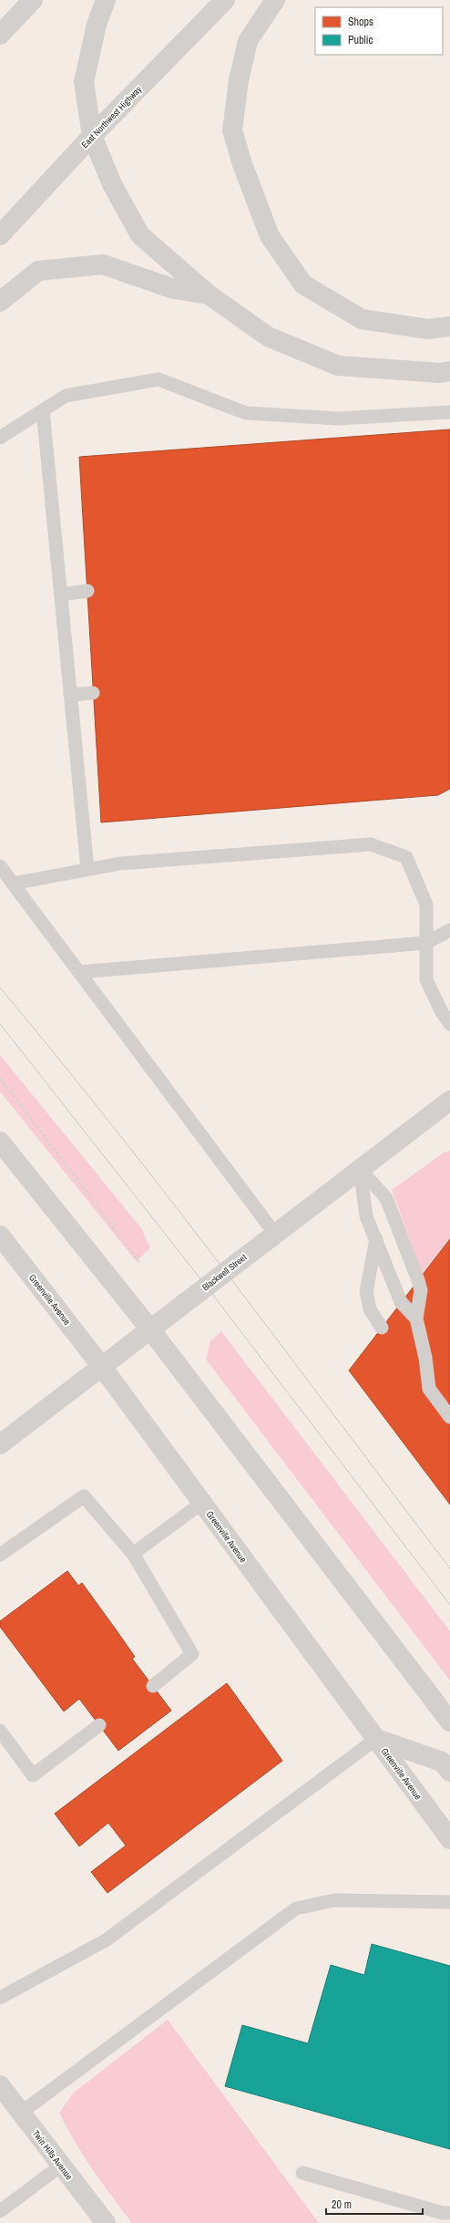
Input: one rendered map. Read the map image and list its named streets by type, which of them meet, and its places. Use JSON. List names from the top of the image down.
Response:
{
  "streets": {
    "main road": [
      "East Northwest Highway",
      "Blackwell Street",
      "Greenville Avenue",
      "Twin Hills Avenue"
    ]
  },
  "crossings": [
    ["Blackwell Street", "Greenville Avenue"]
  ],
  "legend": ["Shops", "Public"],
  "scale_bar": "20 m"
}
